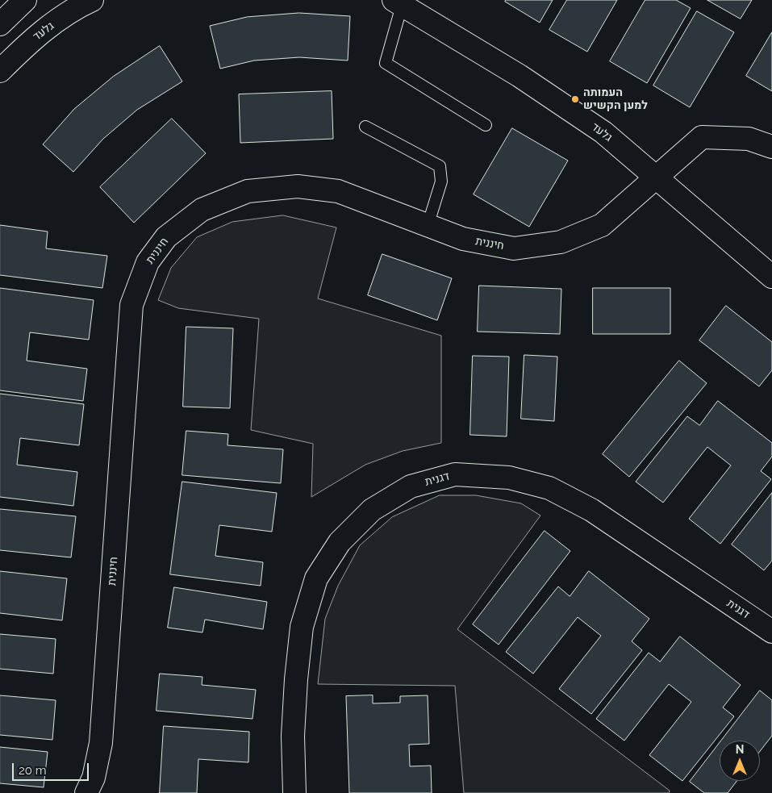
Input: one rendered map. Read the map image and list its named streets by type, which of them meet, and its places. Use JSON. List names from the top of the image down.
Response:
{
  "streets": {
    "street": ["גלעד", "חיננית", "דגנית"]
  },
  "crossings": [
    ["גלעד", "חיננית"]
  ],
  "places": ["העמותה למען הקשיש"],
  "scale_bar": "20 m",
  "north": "top"
}
